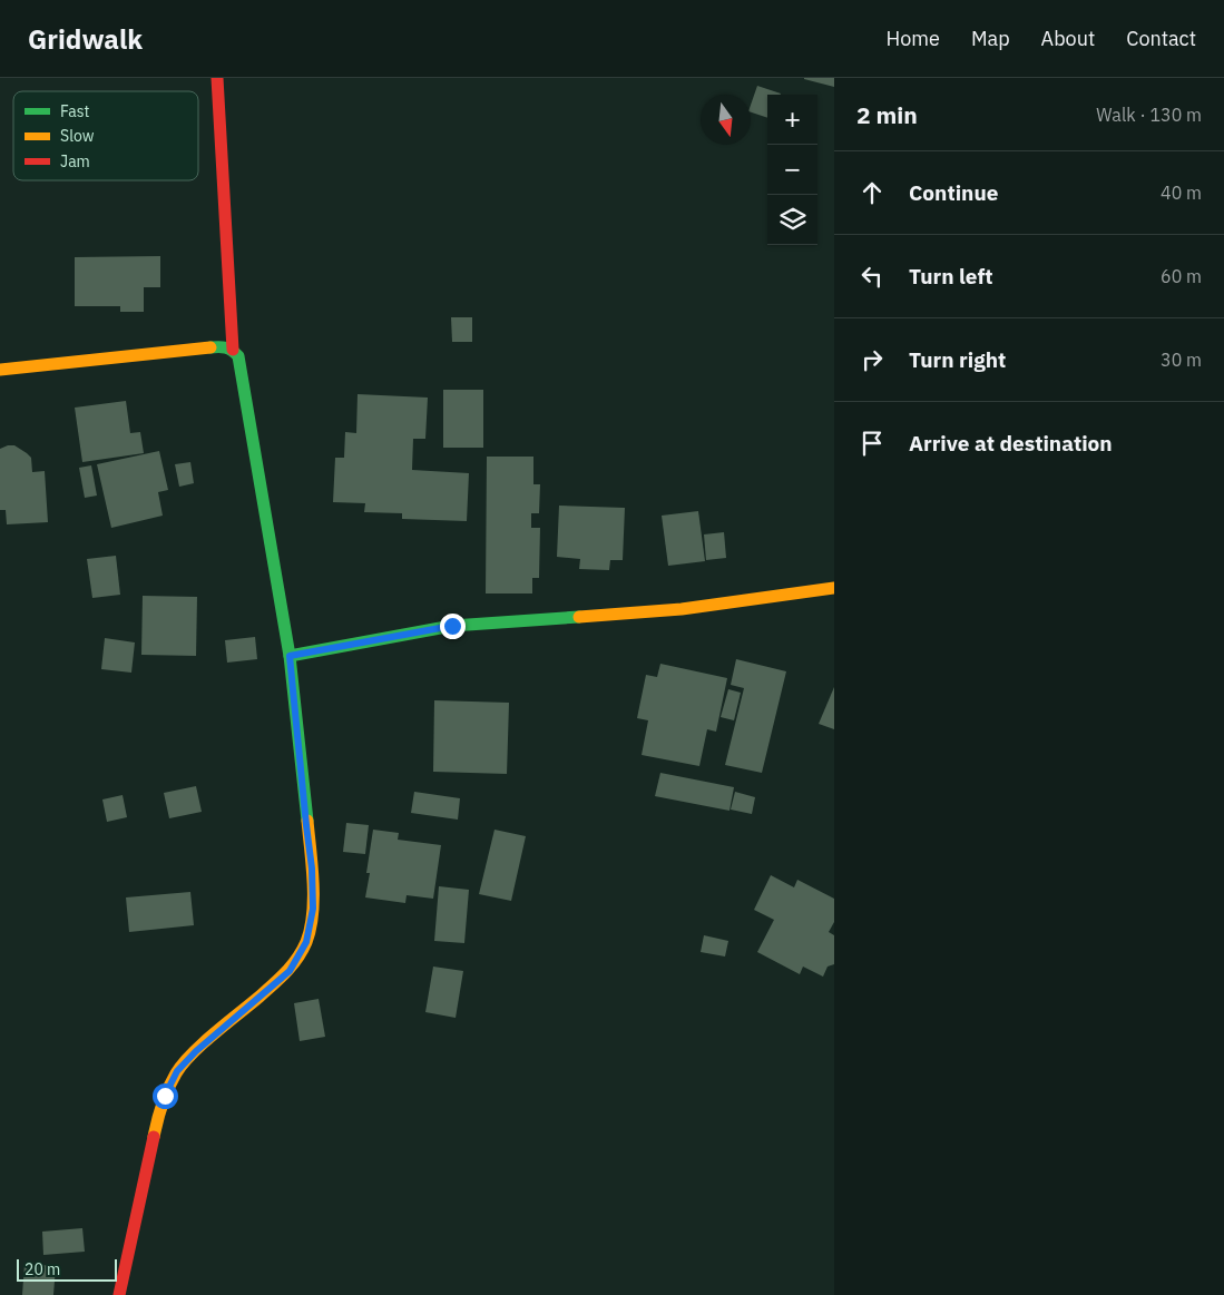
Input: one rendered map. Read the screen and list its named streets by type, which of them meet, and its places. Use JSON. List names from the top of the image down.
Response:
{
  "legend": ["Fast", "Slow", "Jam"],
  "scale_bar": "20 m",
  "north": "bottom",
  "page": {
    "header": "Gridwalk",
    "nav": [
      "Home",
      "Map",
      "About",
      "Contact"
    ],
    "heading": ["2 min", "Walk · 130 m"],
    "map_buttons": ["+", "−"],
    "list": [
      ["Continue", "40 m"],
      ["Turn left", "60 m"],
      ["Turn right", "30 m"],
      "Arrive at destination"
    ],
    "scale": "20 m"
  }
}
